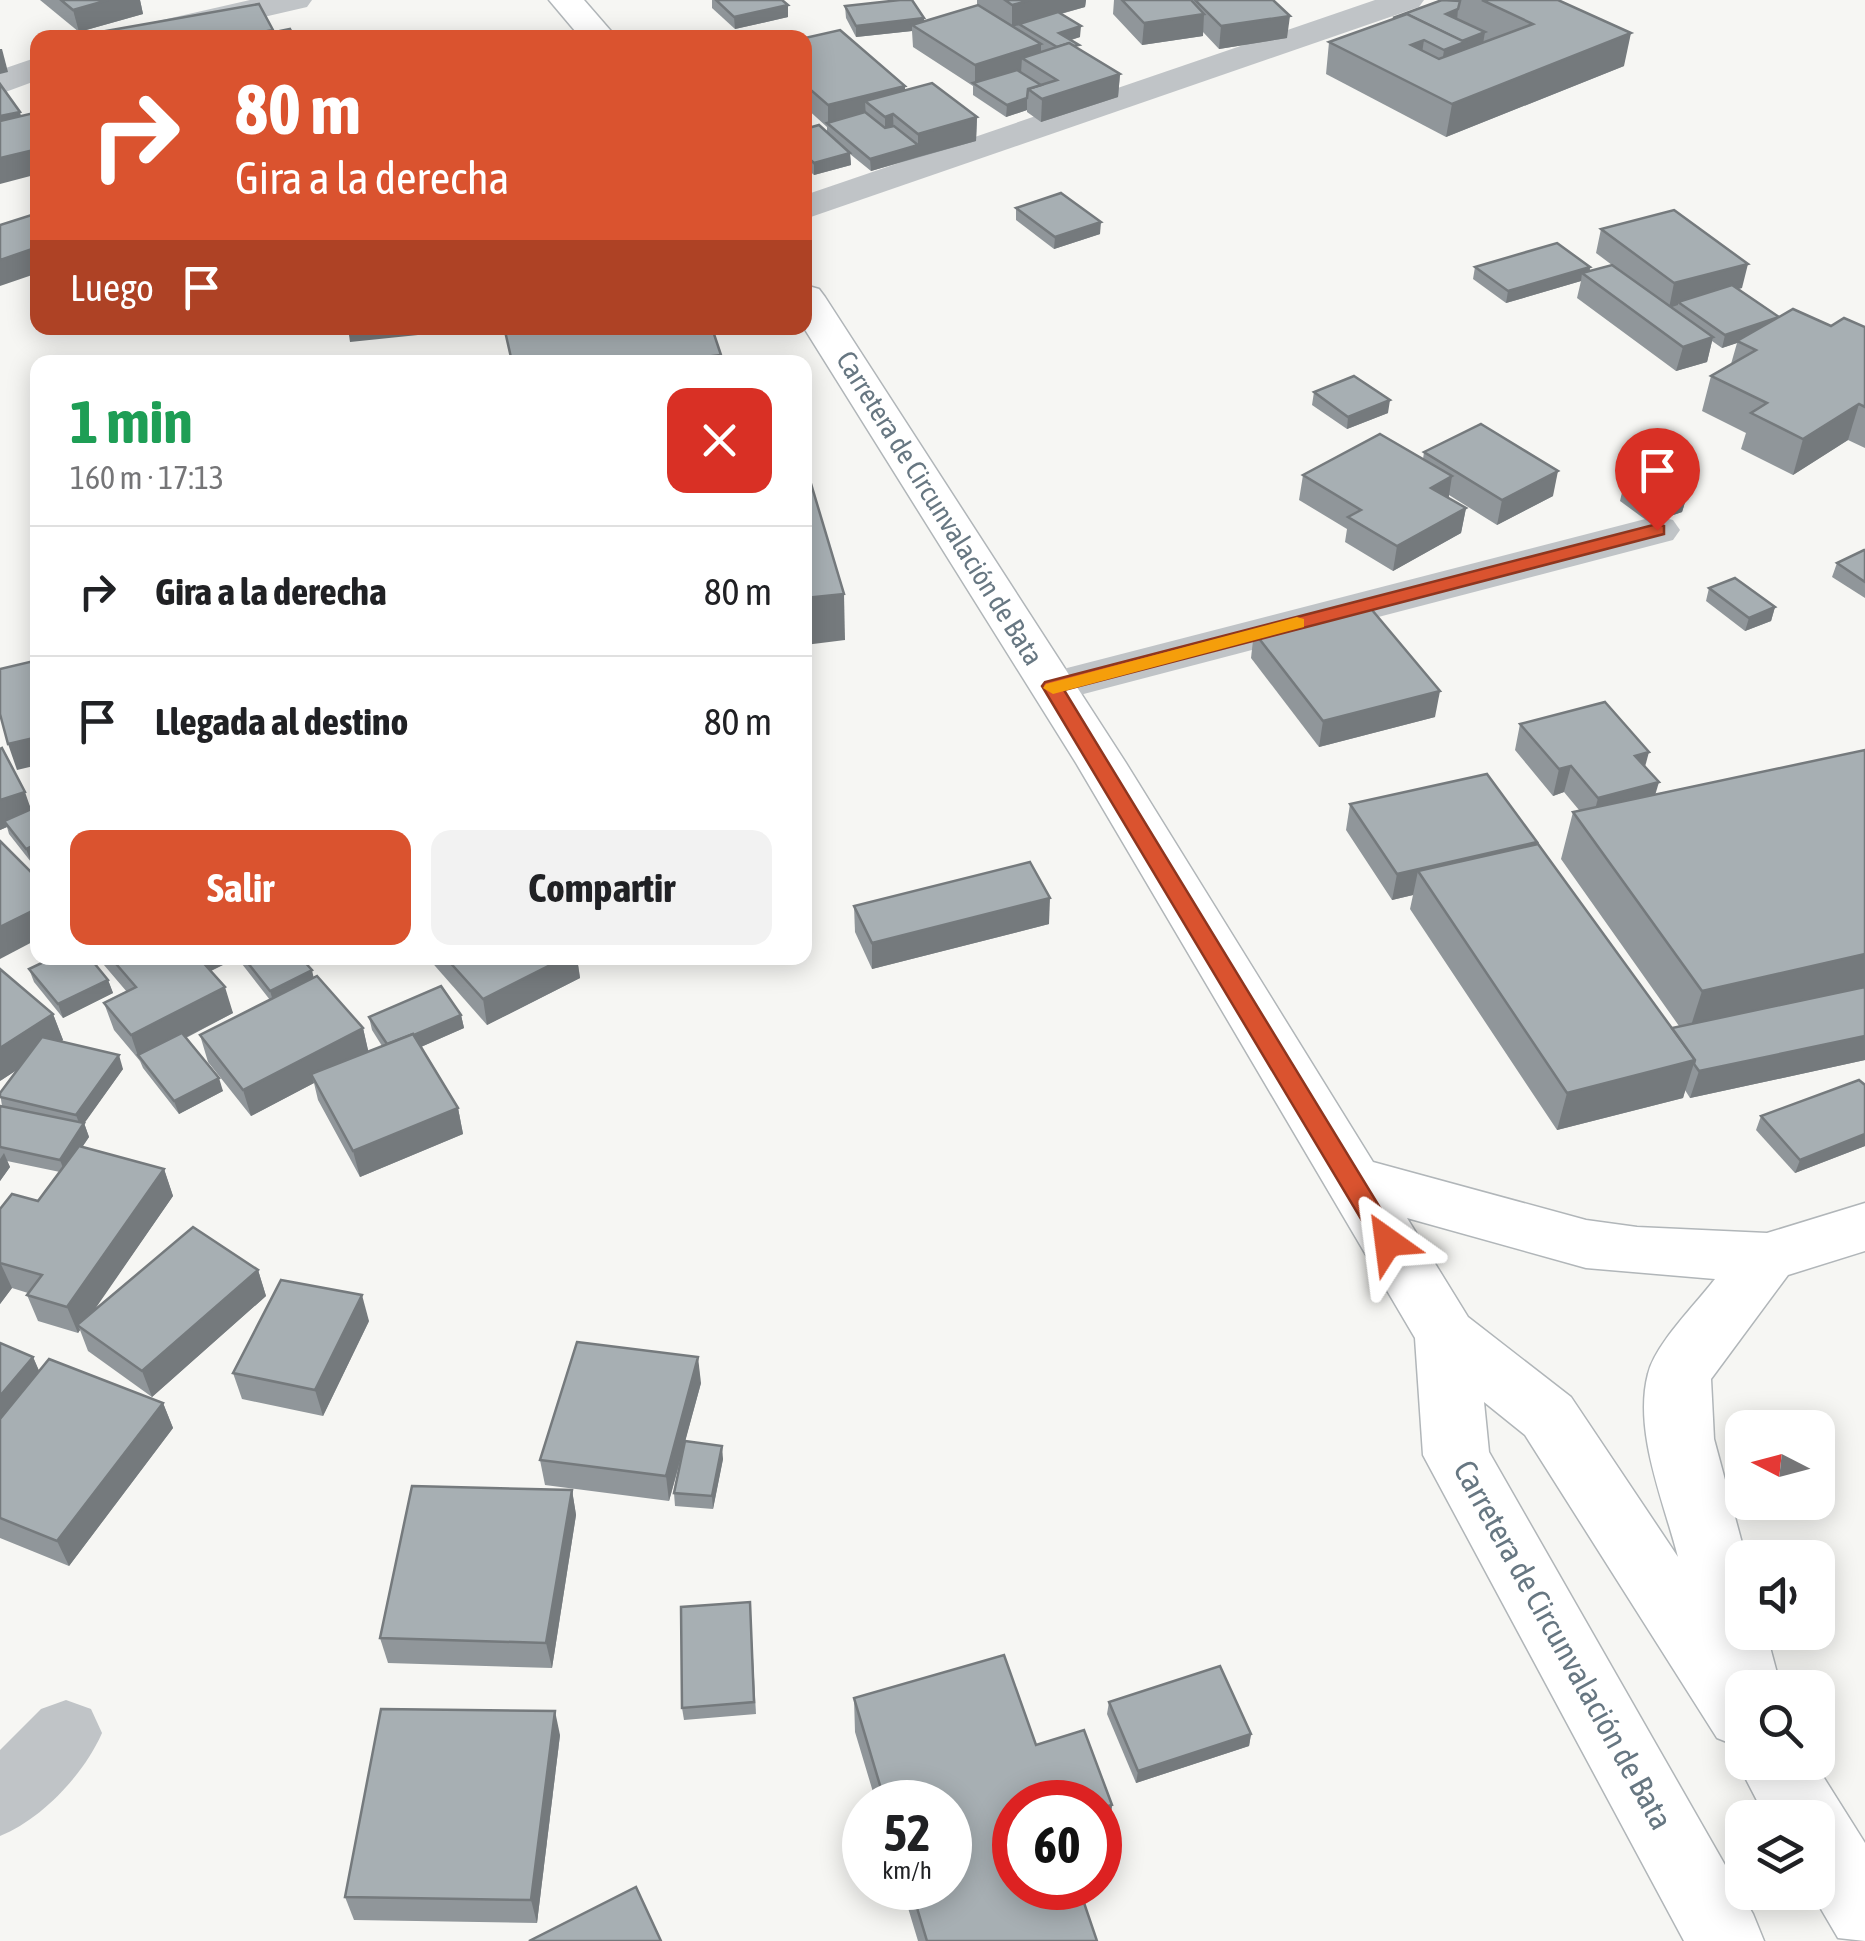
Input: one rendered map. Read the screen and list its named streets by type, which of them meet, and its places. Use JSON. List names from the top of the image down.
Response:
{
  "streets": {
    "main road": ["Carretera de Circunvalación de Bata"]
  },
  "north": "left",
  "page": {
    "turn": ["80 m", "Gira a la derecha"],
    "then": "Luego",
    "heading": ["1 min", "160 m · 17:13"],
    "list": [
      {
        "name": "Gira a la derecha",
        "value": "80 m"
      },
      {
        "name": "Llegada al destino",
        "value": "80 m"
      }
    ],
    "buttons": ["Salir", "Compartir"],
    "speed": "52 km/h",
    "limit": "60"
  }
}
